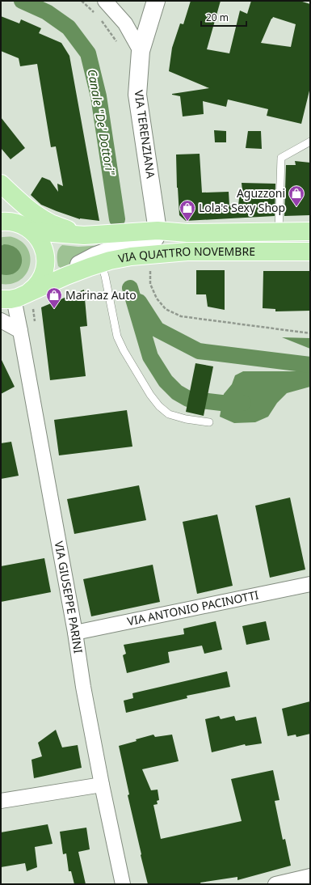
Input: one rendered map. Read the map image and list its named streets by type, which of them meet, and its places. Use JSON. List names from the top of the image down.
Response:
{
  "streets": {
    "main road": ["VIA QUATTRO NOVEMBRE"],
    "street": ["VIA TERENZIANA", "VIA GIUSEPPE PARINI", "VIA ANTONIO PACINOTTI"]
  },
  "crossings": [
    ["VIA TERENZIANA", "VIA QUATTRO NOVEMBRE"],
    ["VIA QUATTRO NOVEMBRE", "VIA GIUSEPPE PARINI"],
    ["VIA GIUSEPPE PARINI", "VIA ANTONIO PACINOTTI"]
  ],
  "water": ["Canale \"De' Dottori\""],
  "places": {
    "shop": ["Aguzzoni", "Lola's Sexy Shop", "Marinaz Auto"]
  },
  "scale_bar": "20 m"
}
